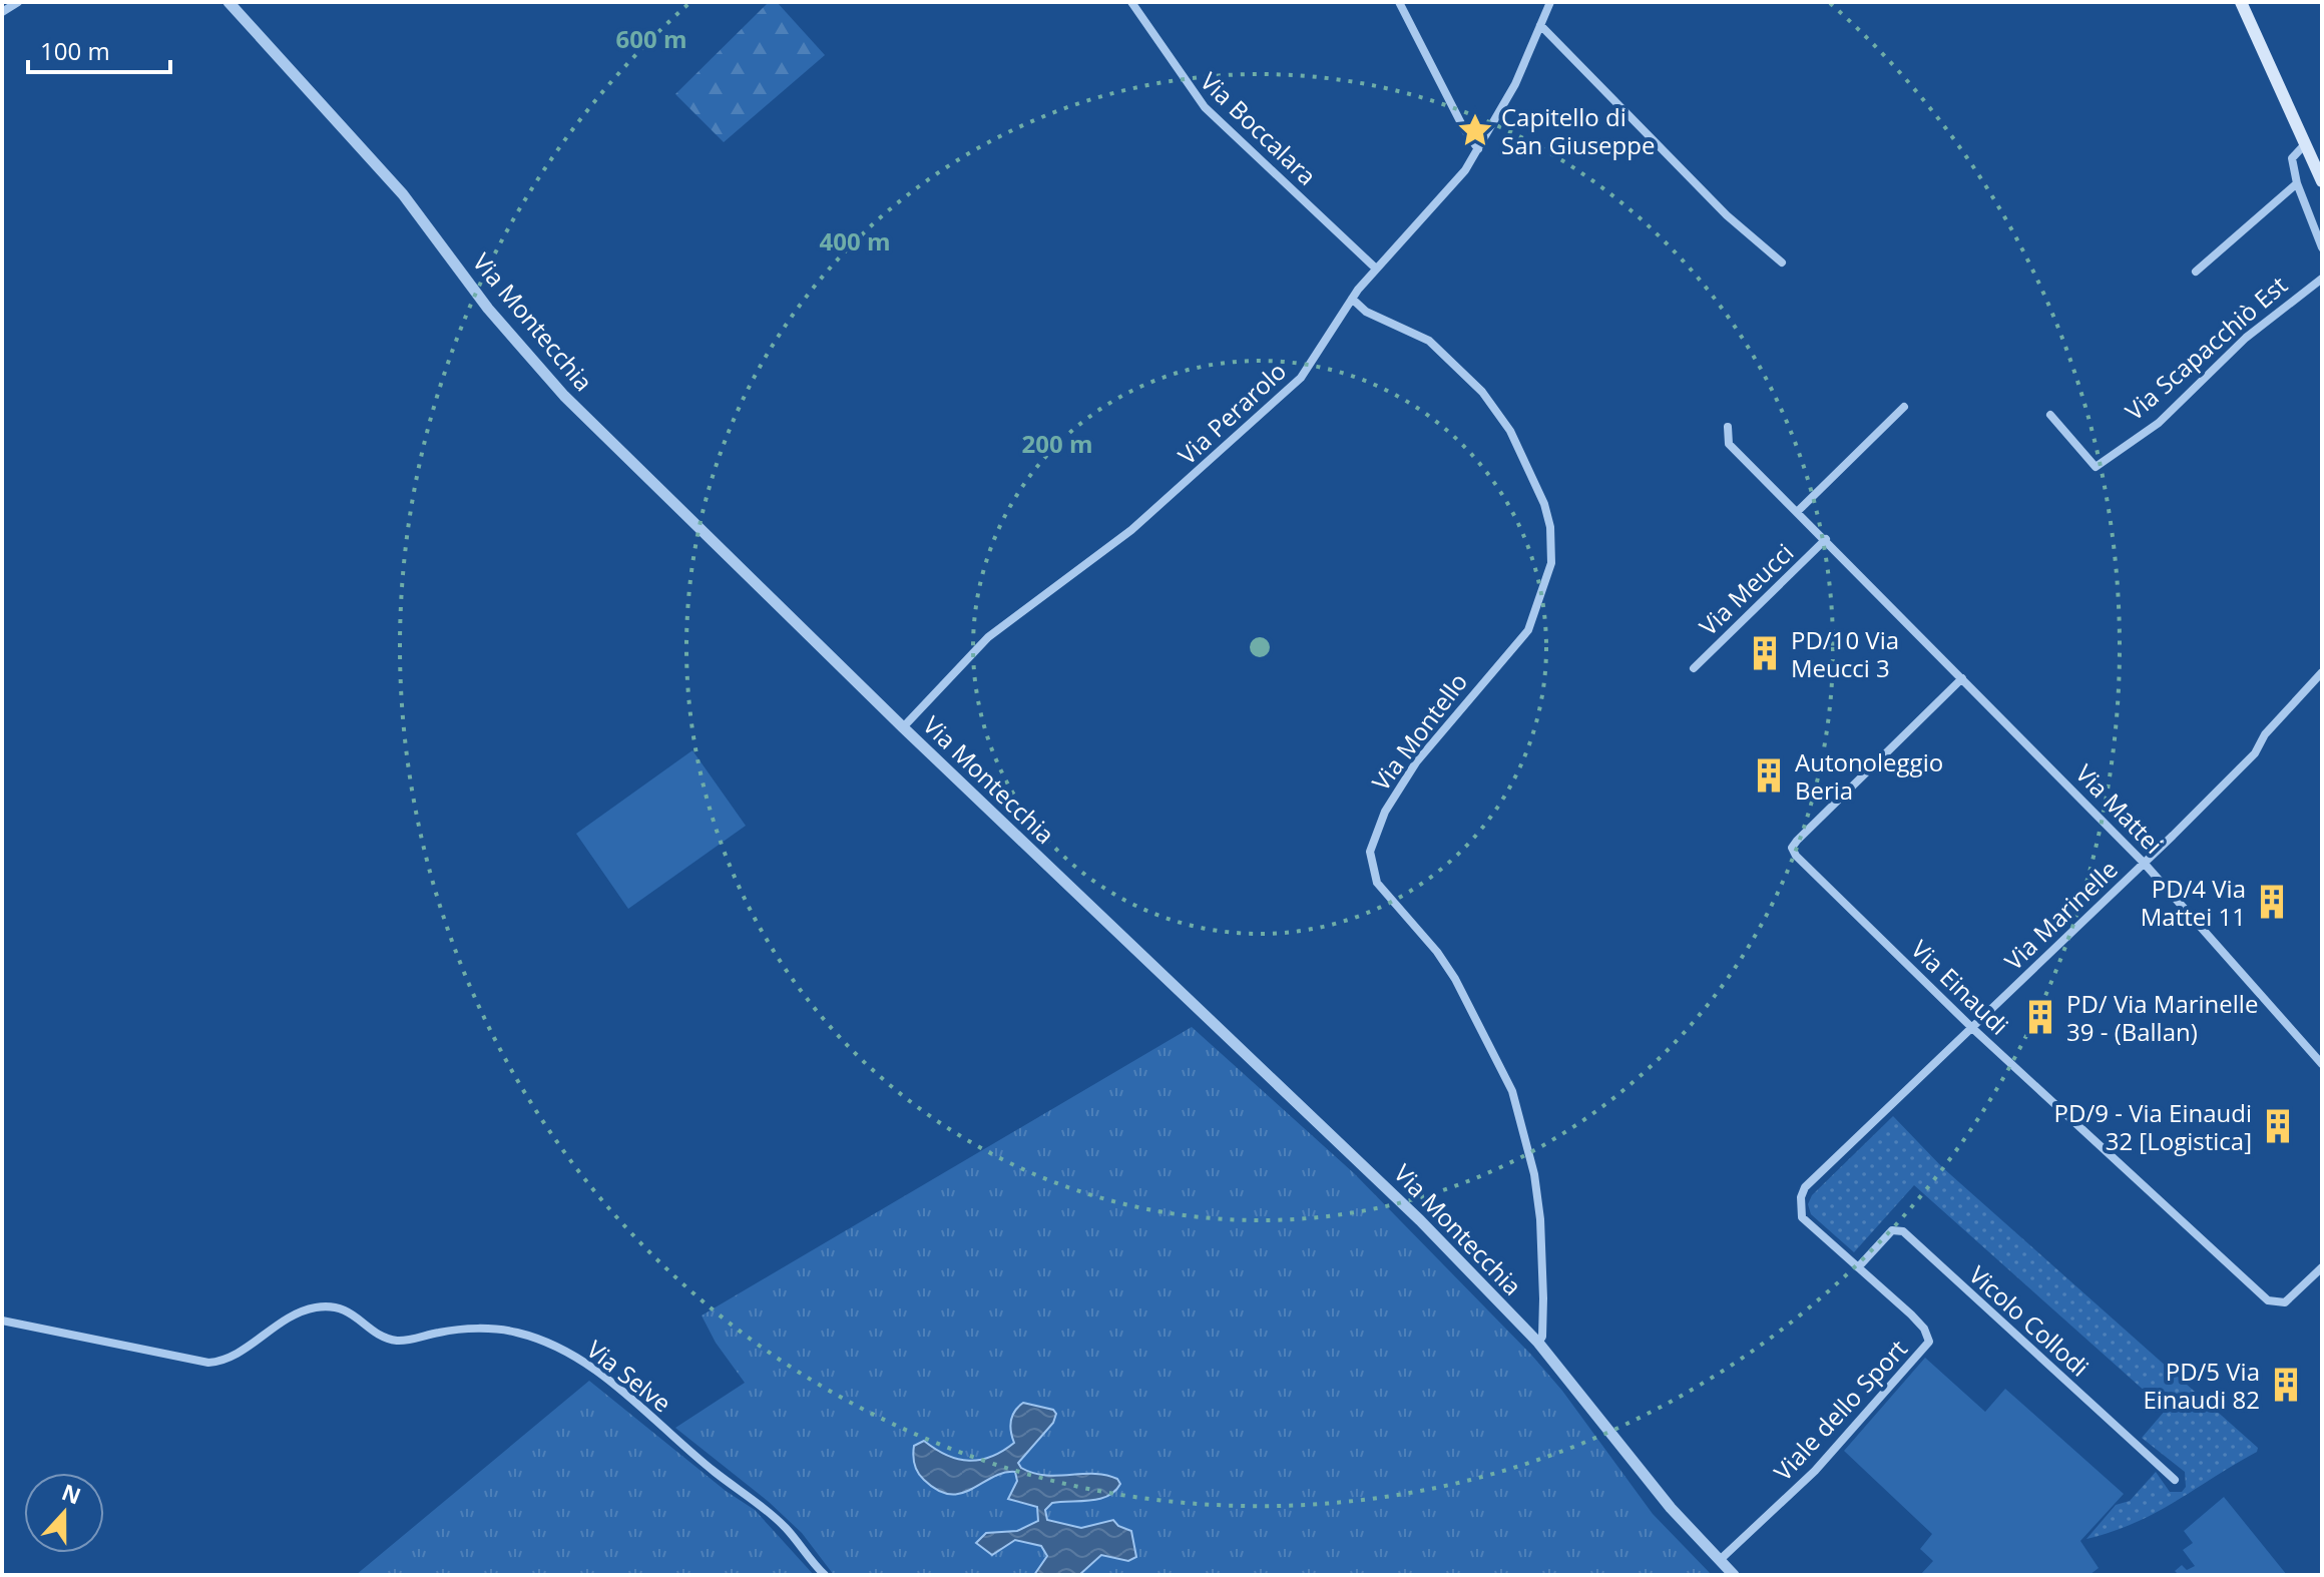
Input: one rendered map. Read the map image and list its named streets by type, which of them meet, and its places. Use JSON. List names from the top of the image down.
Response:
{
  "streets": {
    "street": [
      "Via Boccalara",
      "Via Montecchia",
      "Via Scapacchiò Est",
      "Via Perarolo",
      "Via Meucci",
      "Via Montello",
      "Via Mattei",
      "Via Marinelle",
      "Via Einaudi",
      "Vicolo Collodi",
      "Via Selve",
      "Viale dello Sport"
    ]
  },
  "crossings": [
    ["Via Boccalara", "Via Perarolo"],
    ["Via Montecchia", "Via Perarolo"],
    ["Via Montecchia", "Via Montello"],
    ["Via Montecchia", "Viale dello Sport"],
    ["Via Perarolo", "Via Montello"],
    ["Via Meucci", "Via Mattei"],
    ["Via Mattei", "Via Marinelle"],
    ["Via Mattei", "Via Einaudi"],
    ["Via Marinelle", "Via Einaudi"],
    ["Via Marinelle", "Viale dello Sport"],
    ["Vicolo Collodi", "Viale dello Sport"]
  ],
  "places": {
    "place": ["Capitello di San Giuseppe"],
    "building": [
      "PD/10 Via Meucci 3",
      "Autonoleggio Beria",
      "PD/4 Via Mattei 11",
      "PD/ Via Marinelle 39 - (Ballan)",
      "PD/9 - Via Einaudi 32 [Logistica]",
      "PD/5 Via Einaudi 82"
    ]
  },
  "scale_bar": "100 m",
  "north": "top",
  "rings": ["600 m", "400 m", "200 m"]
}
